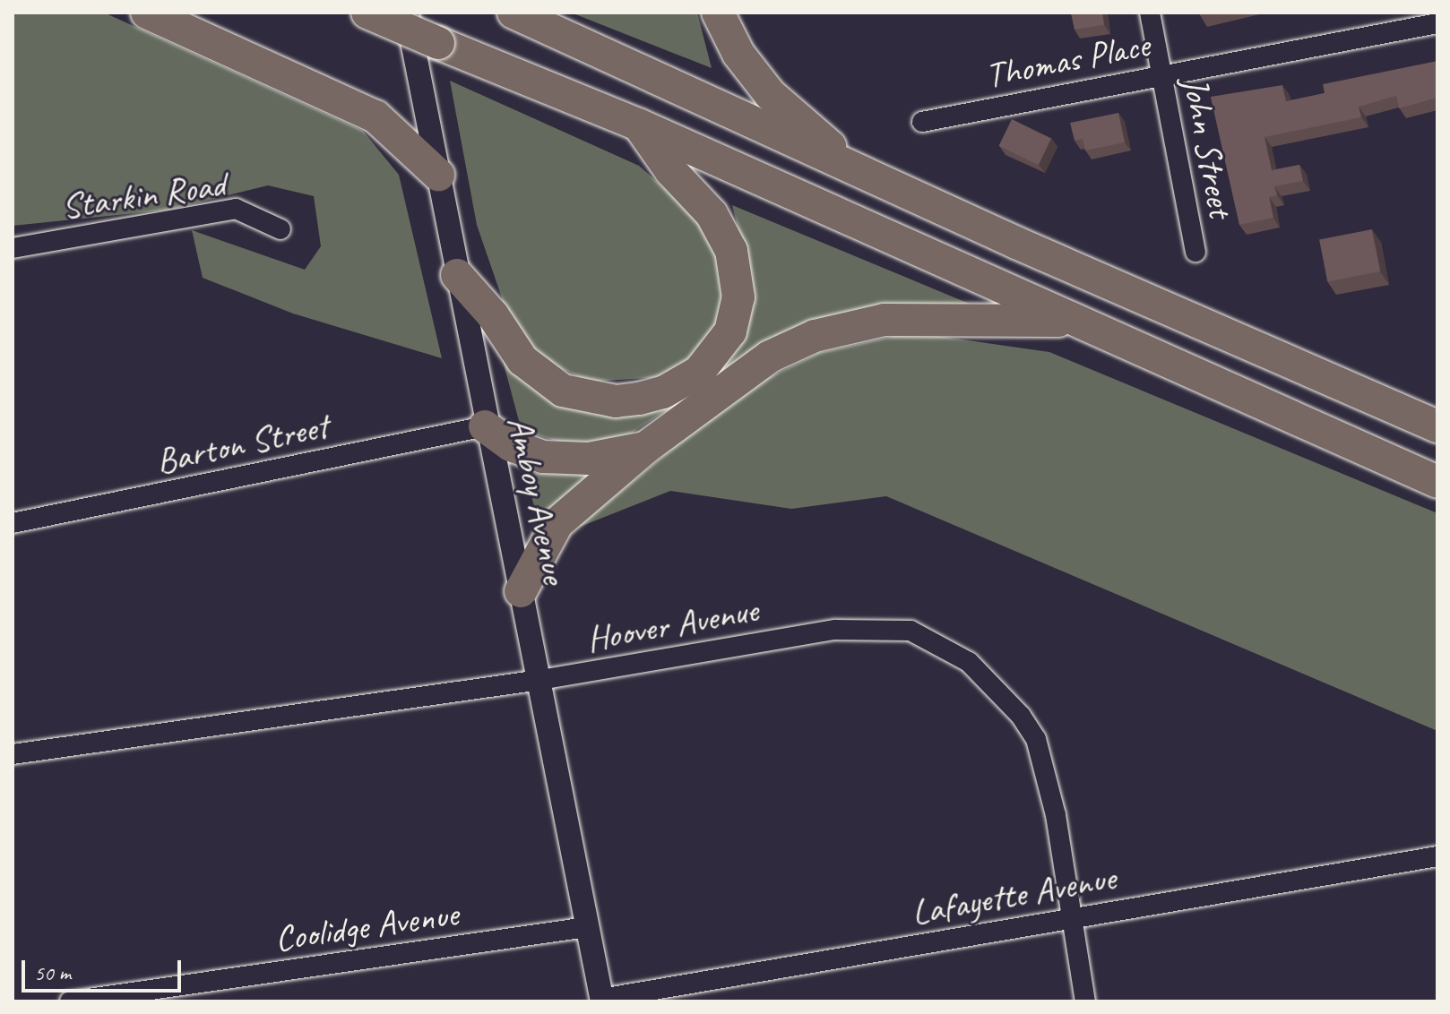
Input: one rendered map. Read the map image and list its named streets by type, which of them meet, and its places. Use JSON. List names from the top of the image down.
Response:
{
  "streets": {
    "street": [
      "Thomas Place",
      "John Street",
      "Starkin Road",
      "Barton Street",
      "Amboy Avenue",
      "Hoover Avenue",
      "Lafayette Avenue",
      "Coolidge Avenue"
    ]
  },
  "crossings": [
    ["Thomas Place", "John Street"],
    ["Barton Street", "Amboy Avenue"],
    ["Amboy Avenue", "Hoover Avenue"],
    ["Amboy Avenue", "Lafayette Avenue"],
    ["Amboy Avenue", "Coolidge Avenue"],
    ["Hoover Avenue", "Lafayette Avenue"]
  ],
  "scale_bar": "50 m"
}
